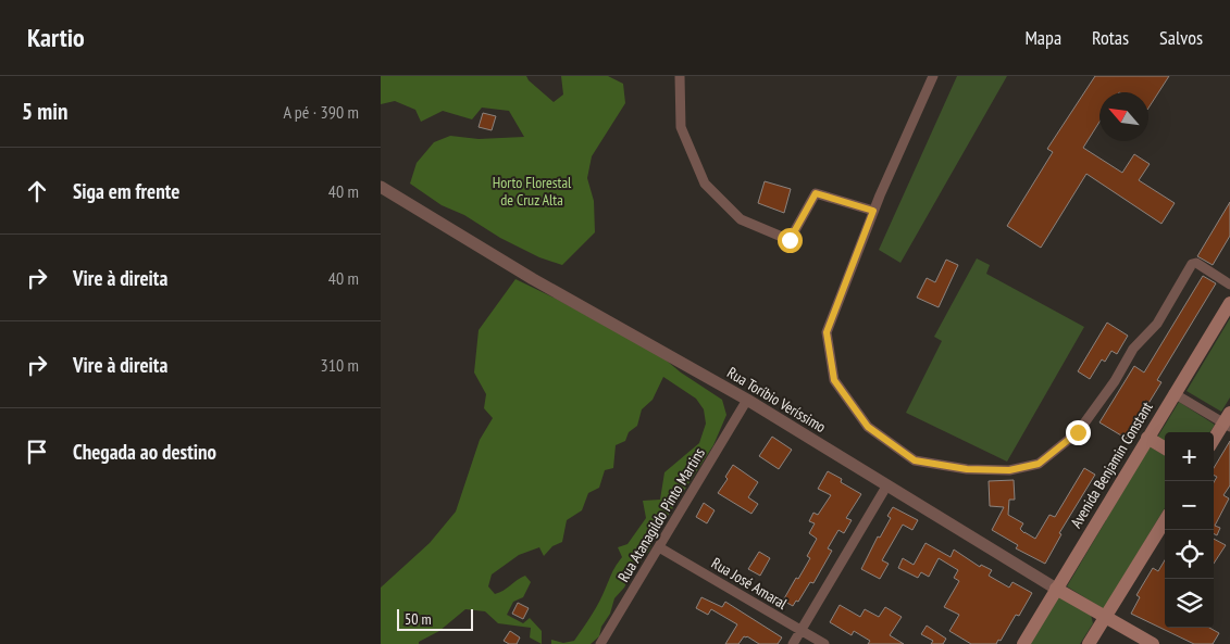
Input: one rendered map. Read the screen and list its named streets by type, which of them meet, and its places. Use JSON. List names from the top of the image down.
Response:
{
  "streets": {
    "main road": ["Rua Toríbio Veríssimo", "Avenida Benjamin Constant"],
    "street": ["Rua Atanagildo Pinto Martins", "Rua José Amaral"]
  },
  "crossings": [
    ["Rua Toríbio Veríssimo", "Avenida Benjamin Constant"],
    ["Rua Toríbio Veríssimo", "Rua Atanagildo Pinto Martins"],
    ["Rua Atanagildo Pinto Martins", "Rua José Amaral"]
  ],
  "parks": ["Horto Florestal de Cruz Alta"],
  "scale_bar": "50 m",
  "north": "top left",
  "page": {
    "header": "Kartio",
    "nav": ["Mapa", "Rotas", "Salvos"],
    "heading": ["5 min", "A pé · 390 m"],
    "list": [
      ["Siga em frente", "40 m"],
      ["Vire à direita", "40 m"],
      ["Vire à direita", "310 m"],
      "Chegada ao destino"
    ],
    "map_buttons": ["+", "−"],
    "scale": "50 m"
  }
}
